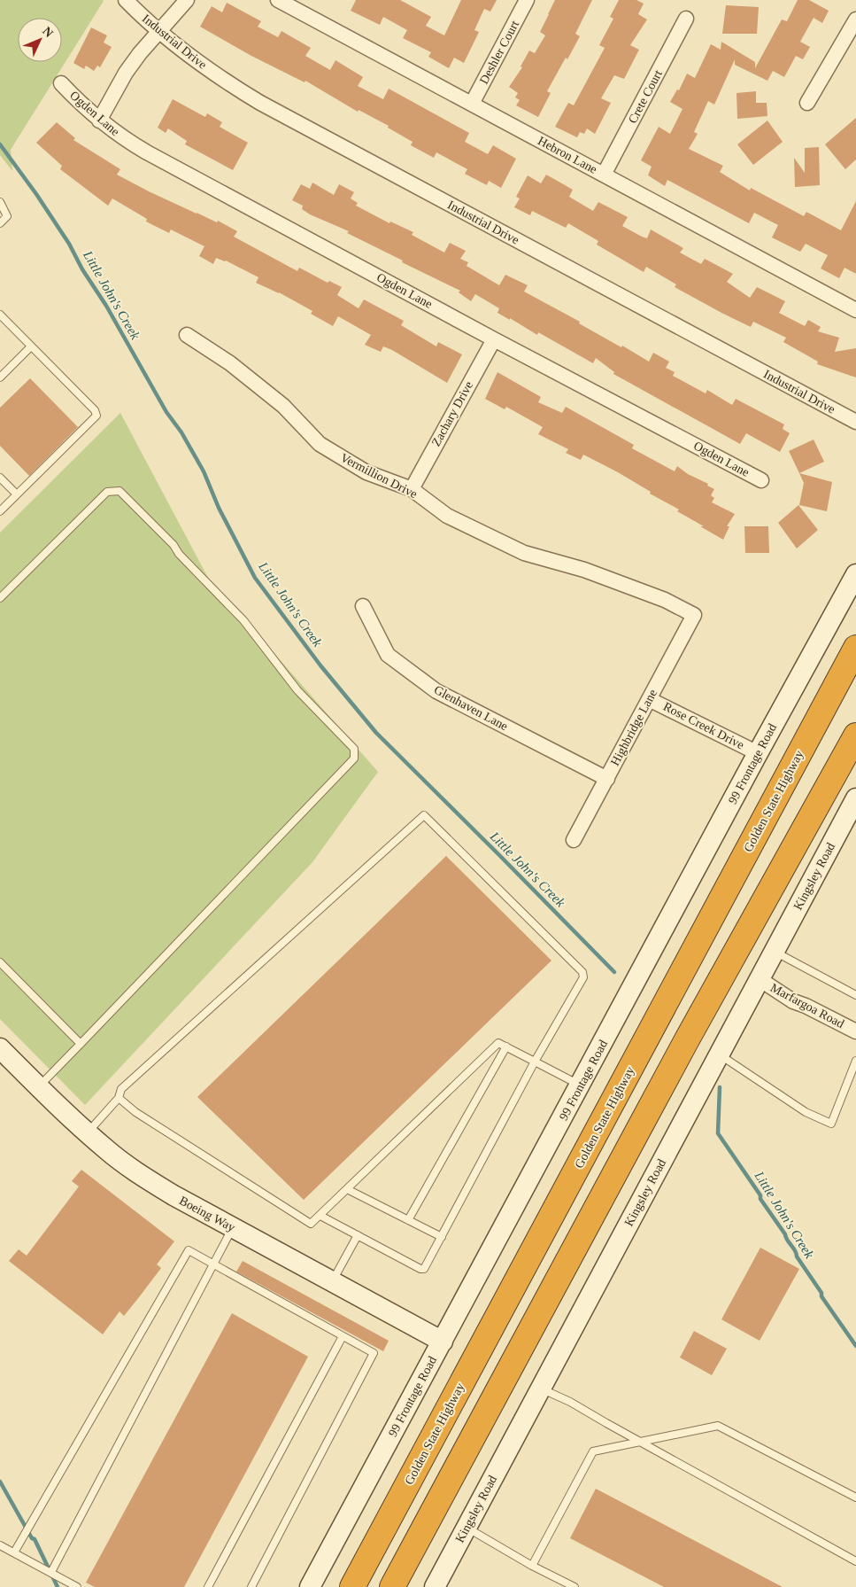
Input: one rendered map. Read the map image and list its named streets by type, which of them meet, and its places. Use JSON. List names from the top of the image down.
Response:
{
  "streets": {
    "highway": ["Golden State Highway"],
    "street": [
      "Industrial Drive",
      "Deshler Court",
      "Crete Court",
      "Ogden Lane",
      "Hebron Lane",
      "Zachary Drive",
      "Vermillion Drive",
      "Glenhaven Lane",
      "Rose Creek Drive",
      "Highbridge Lane",
      "99 Frontage Road",
      "Kingsley Road",
      "Marfargoa Road",
      "Boeing Way"
    ]
  },
  "crossings": [
    ["Deshler Court", "Hebron Lane"],
    ["Crete Court", "Hebron Lane"],
    ["Ogden Lane", "Zachary Drive"],
    ["Zachary Drive", "Vermillion Drive"],
    ["Vermillion Drive", "Highbridge Lane"],
    ["Glenhaven Lane", "Highbridge Lane"],
    ["Rose Creek Drive", "Highbridge Lane"],
    ["Rose Creek Drive", "99 Frontage Road"],
    ["99 Frontage Road", "Boeing Way"],
    ["Kingsley Road", "Marfargoa Road"]
  ],
  "water": ["Little John's Creek"],
  "north": "top right"
}
